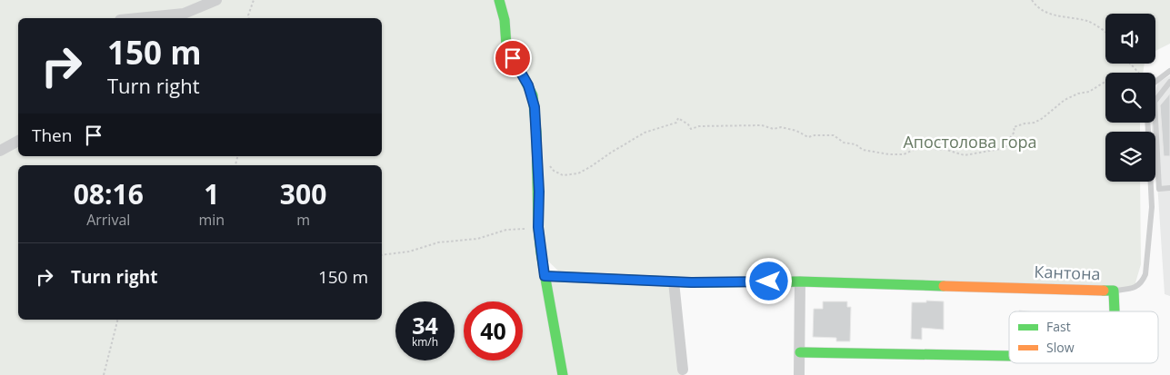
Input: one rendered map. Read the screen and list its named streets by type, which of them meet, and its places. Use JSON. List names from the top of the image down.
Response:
{
  "streets": {
    "street": ["Кантона"]
  },
  "parks": ["Апостолова гора"],
  "legend": ["Fast", "Slow"],
  "page": {
    "turn": ["150 m", "Turn right"],
    "then": "Then",
    "eta": [
      "08:16",
      "Arrival",
      "1",
      "min",
      "300",
      "m"
    ],
    "list": [
      {
        "name": "Turn right",
        "value": "150 m"
      }
    ],
    "speed": "34 km/h",
    "limit": "40"
  }
}
